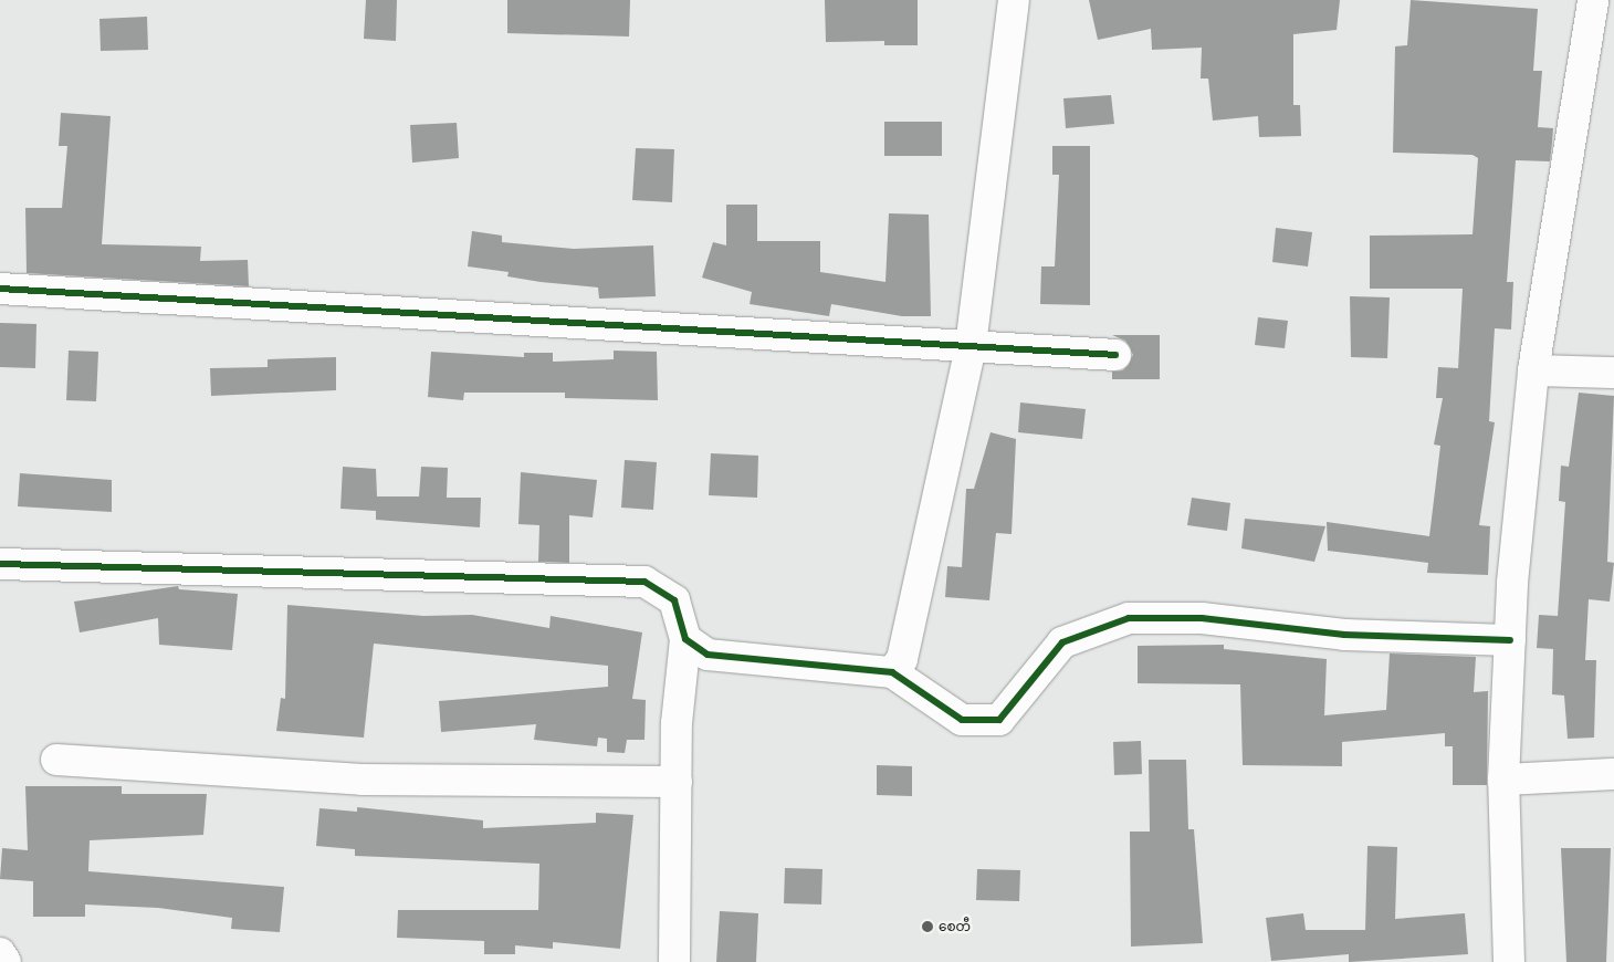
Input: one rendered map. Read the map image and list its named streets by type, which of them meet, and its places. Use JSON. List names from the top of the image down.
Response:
{
  "places": ["စေတီ"]
}
